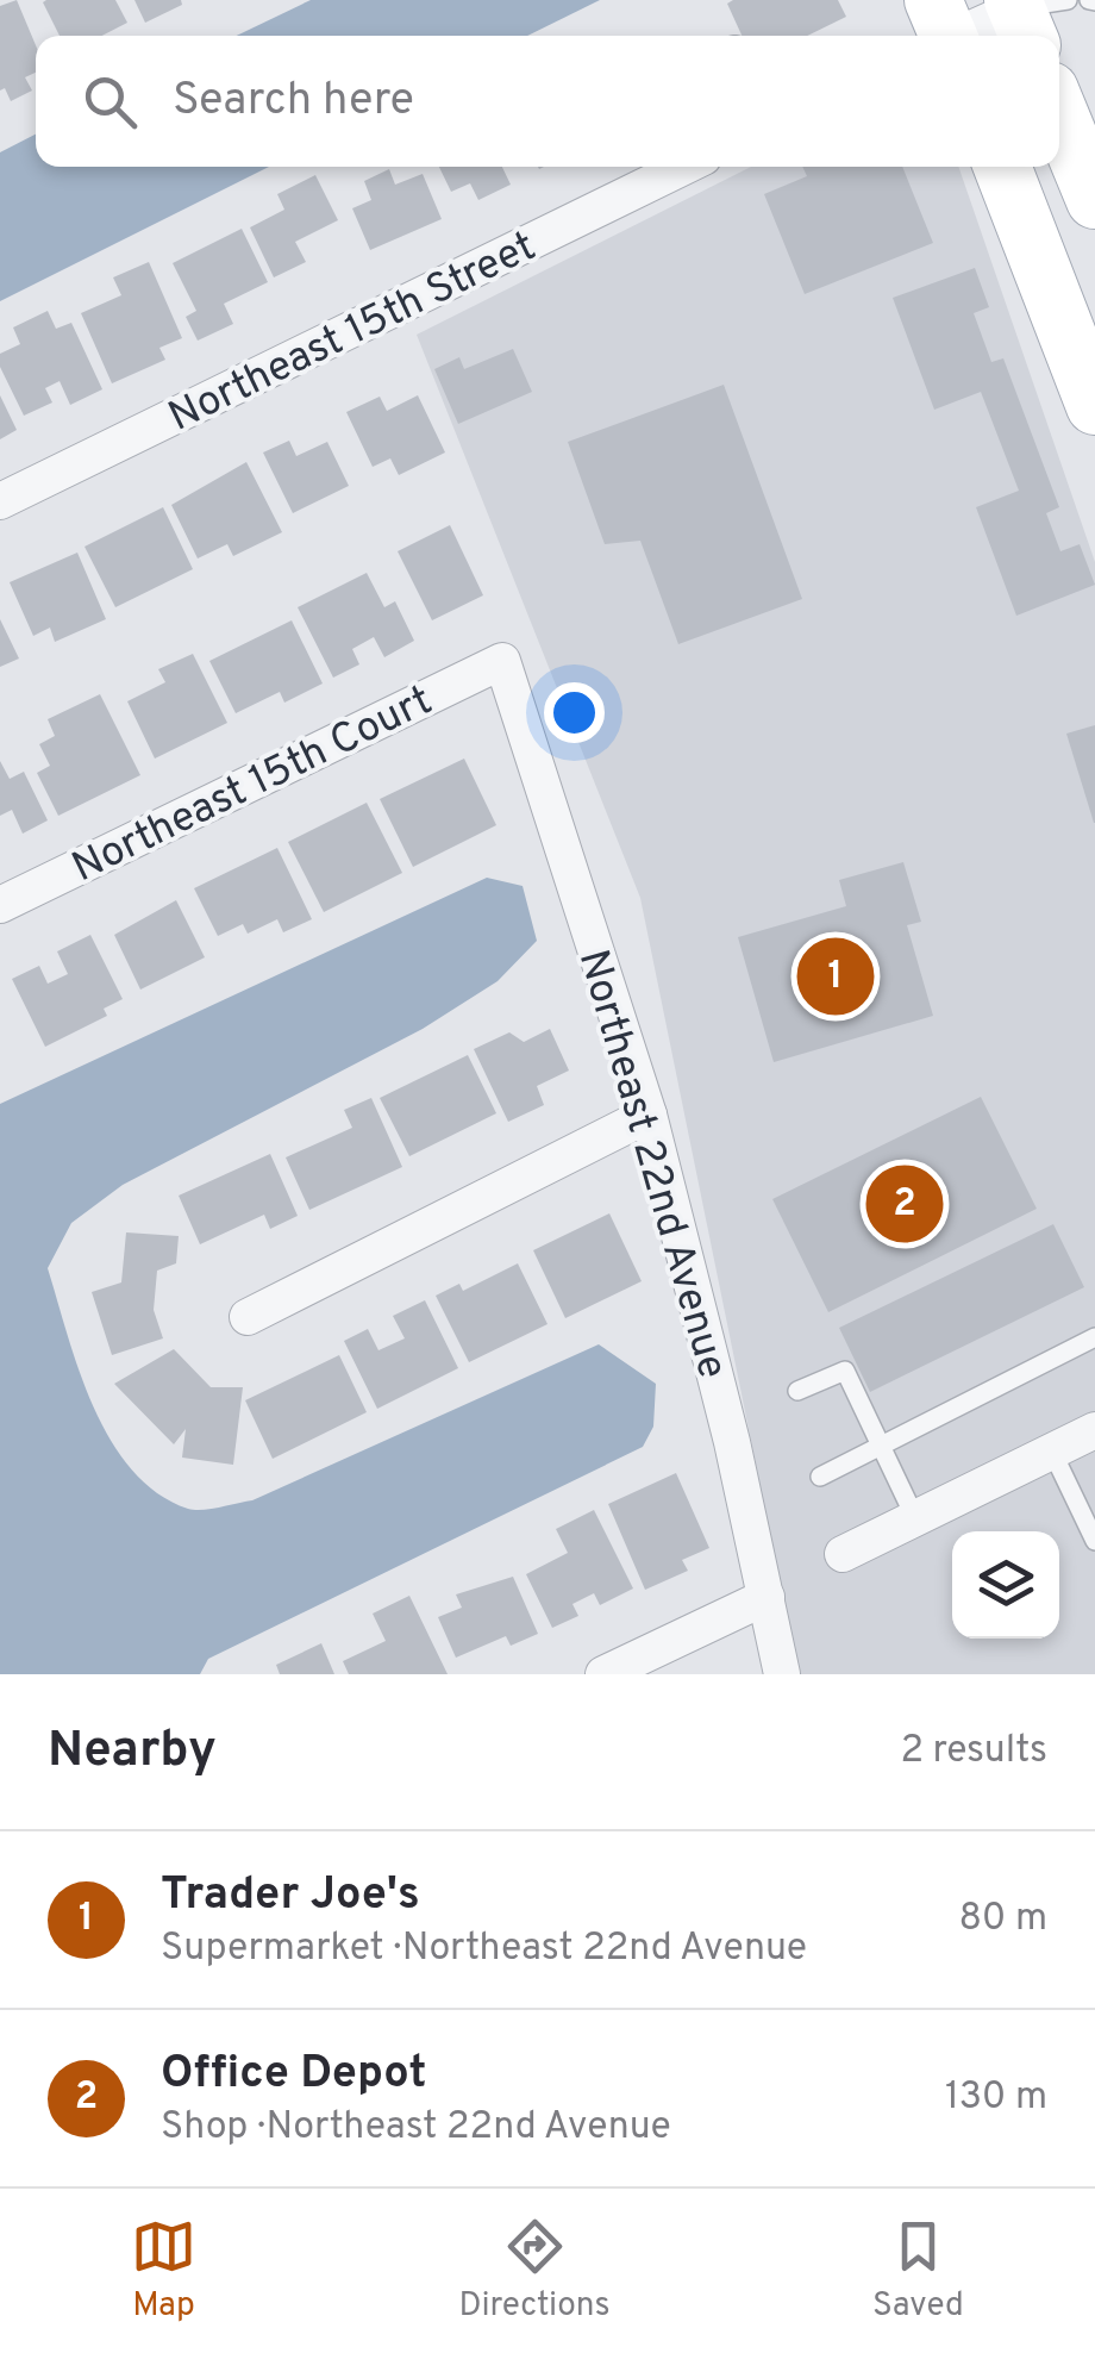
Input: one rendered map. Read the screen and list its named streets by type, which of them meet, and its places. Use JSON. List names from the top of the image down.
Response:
{
  "streets": {
    "street": ["Northeast 15th Street", "Northeast 15th Court", "Northeast 22nd Avenue"]
  },
  "crossings": [
    ["Northeast 15th Court", "Northeast 22nd Avenue"]
  ],
  "page": {
    "search": "Search here",
    "pins": ["1", "2"],
    "heading": ["Nearby", "2 results"],
    "list": [
      {
        "mark": "1",
        "name": "Trader Joe's",
        "note": "Supermarket · Northeast 22nd Avenue",
        "value": "80 m"
      },
      {
        "mark": "2",
        "name": "Office Depot",
        "note": "Shop · Northeast 22nd Avenue",
        "value": "130 m"
      }
    ],
    "nav": ["Map", "Directions", "Saved"]
  }
}
